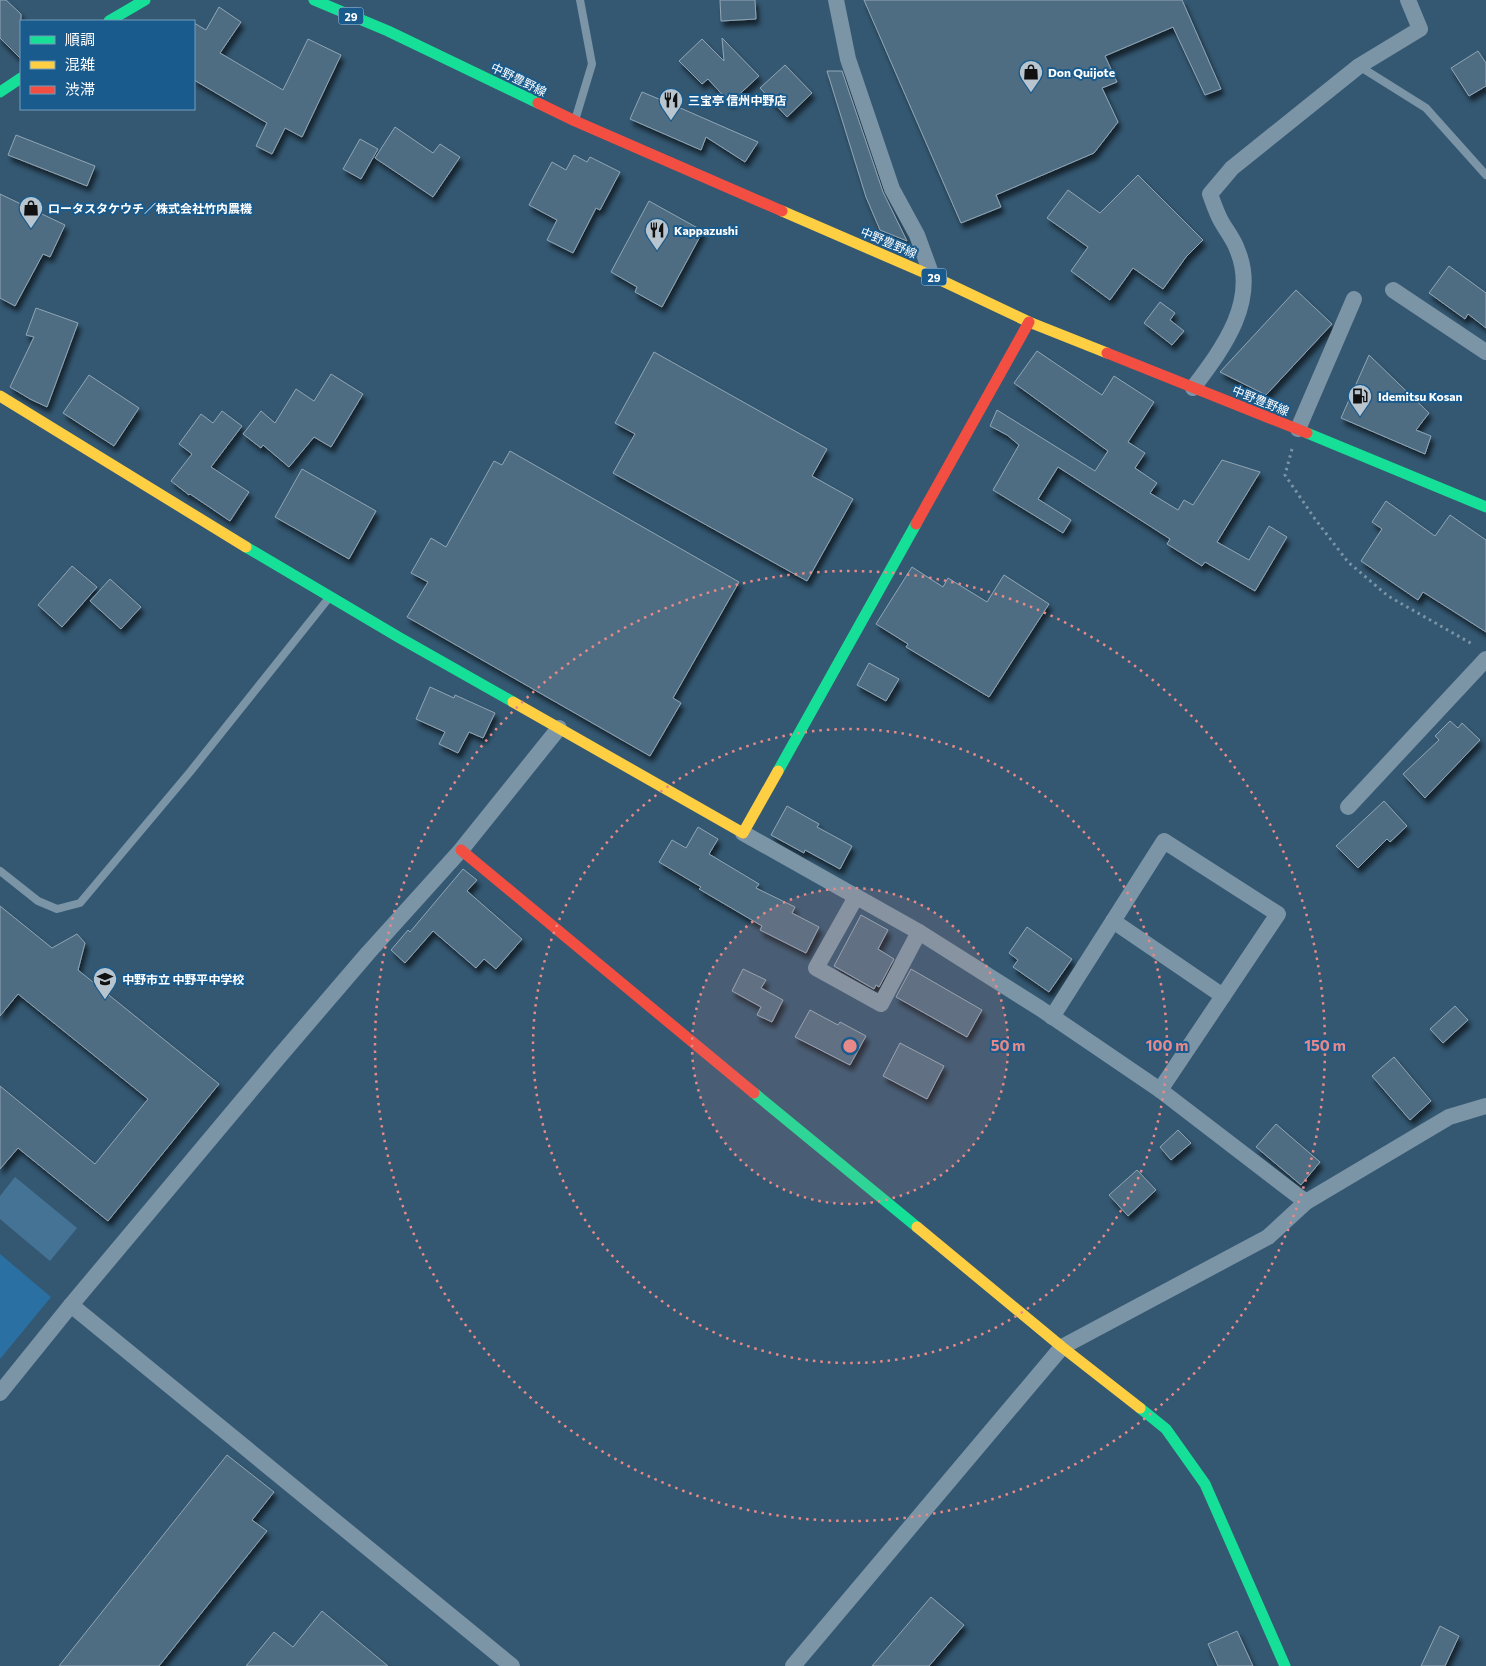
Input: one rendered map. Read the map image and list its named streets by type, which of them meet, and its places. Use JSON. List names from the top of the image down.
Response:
{
  "streets": {
    "main road": ["29", "中野豊野線"]
  },
  "places": {
    "shop": ["Don Quijote", "ロータスタケウチ／株式会社竹内農機"],
    "restaurant": ["三宝亭 信州中野店", "Kappazushi"],
    "fuel station": ["Idemitsu Kosan"],
    "school or university": ["中野市立 中野平中学校"]
  },
  "legend": ["順調", "混雑", "渋滞"],
  "rings": ["50 m", "100 m", "150 m"]
}
